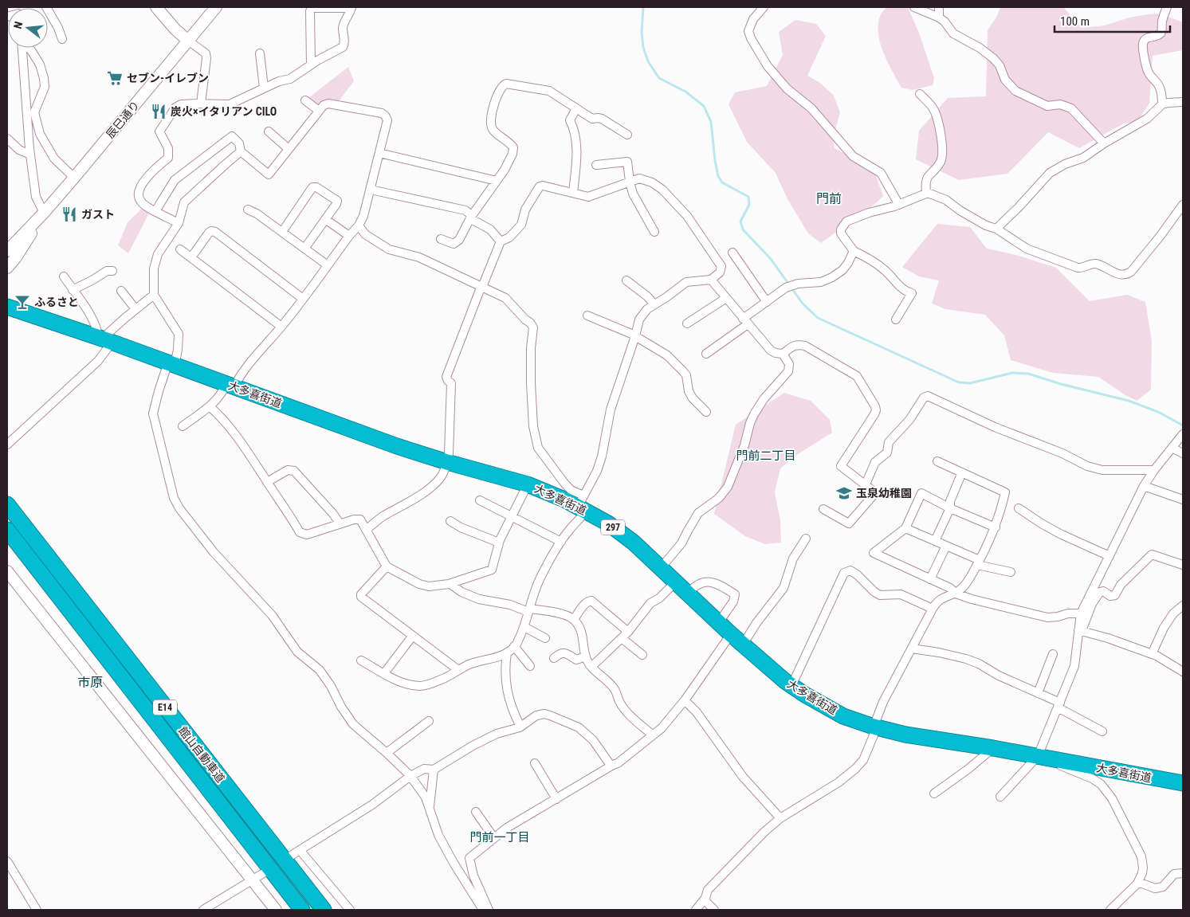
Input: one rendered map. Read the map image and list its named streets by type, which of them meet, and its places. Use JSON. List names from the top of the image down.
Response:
{
  "streets": {
    "highway": [
      "大多喜街道",
      "297",
      "E14",
      "館山自動車道"
    ],
    "street": ["辰巳通り"]
  },
  "districts": [
    "門前",
    "門前二丁目",
    "市原",
    "門前一丁目"
  ],
  "places": {
    "supermarket": ["セブン-イレブン"],
    "restaurant": ["炭火×イタリアン CILO", "ガスト"],
    "bar": ["ふるさと"],
    "school or university": ["玉泉幼稚園"]
  },
  "scale_bar": "100 m",
  "north": "left"
}
